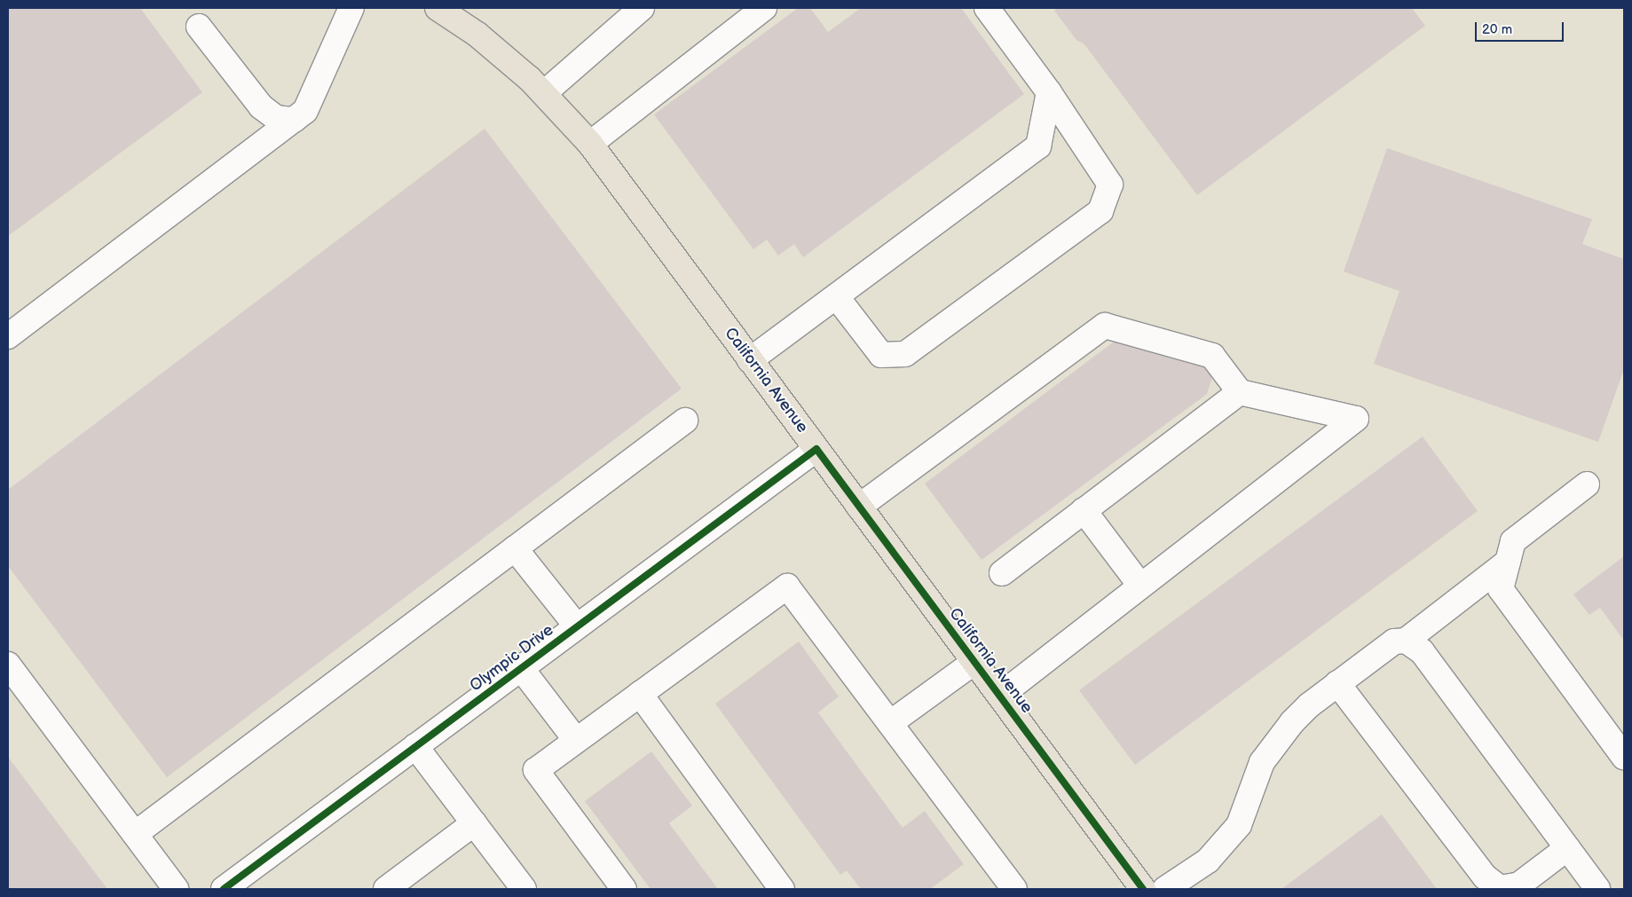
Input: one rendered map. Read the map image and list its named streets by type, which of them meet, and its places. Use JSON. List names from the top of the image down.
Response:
{
  "streets": {
    "main road": ["California Avenue"],
    "street": ["Olympic Drive"]
  },
  "crossings": [
    ["California Avenue", "Olympic Drive"]
  ],
  "scale_bar": "20 m"
}
